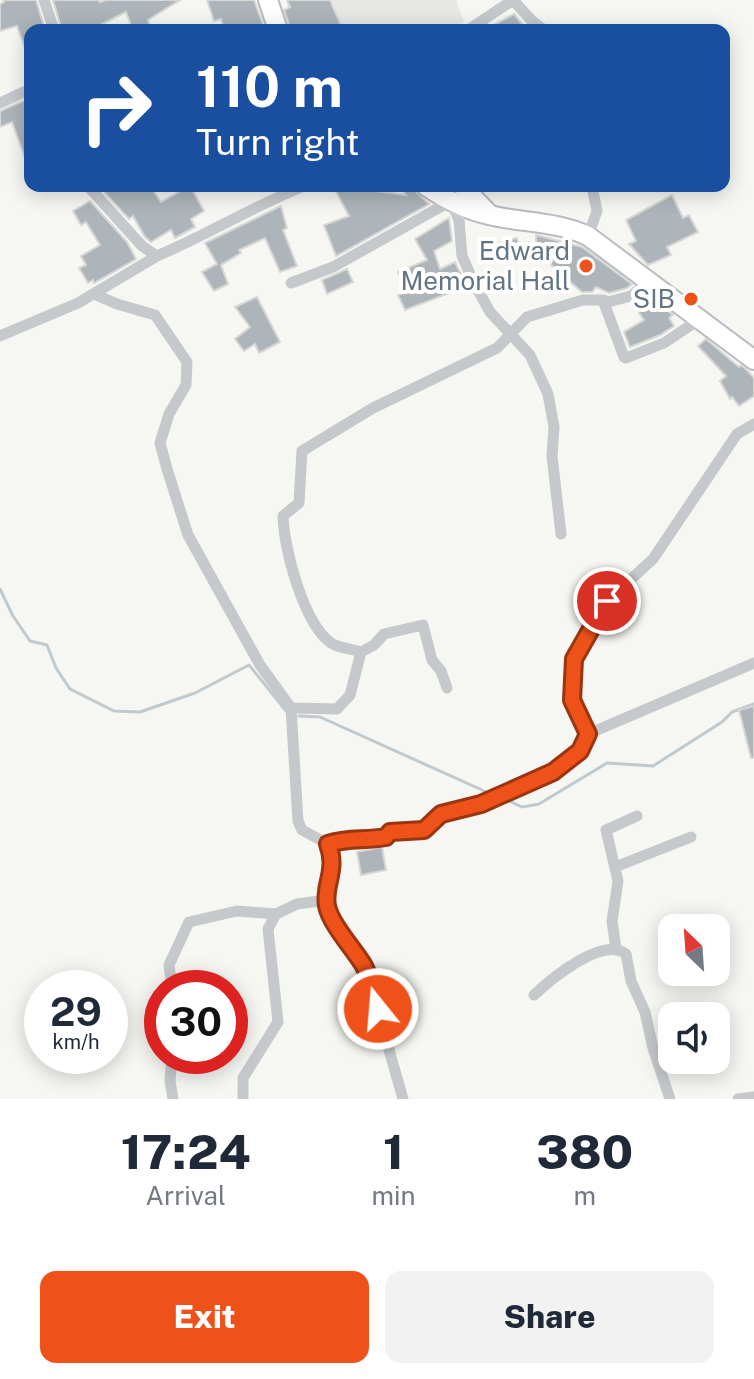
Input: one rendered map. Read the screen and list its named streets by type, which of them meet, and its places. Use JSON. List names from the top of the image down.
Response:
{
  "places": ["Edward Memorial Hall", "SIB"],
  "north": "top left",
  "page": {
    "turn": ["110 m", "Turn right"],
    "speed": "29 km/h",
    "limit": "30",
    "eta": [
      "17:24",
      "Arrival",
      "1",
      "min",
      "380",
      "m"
    ],
    "buttons": ["Exit", "Share"]
  }
}
